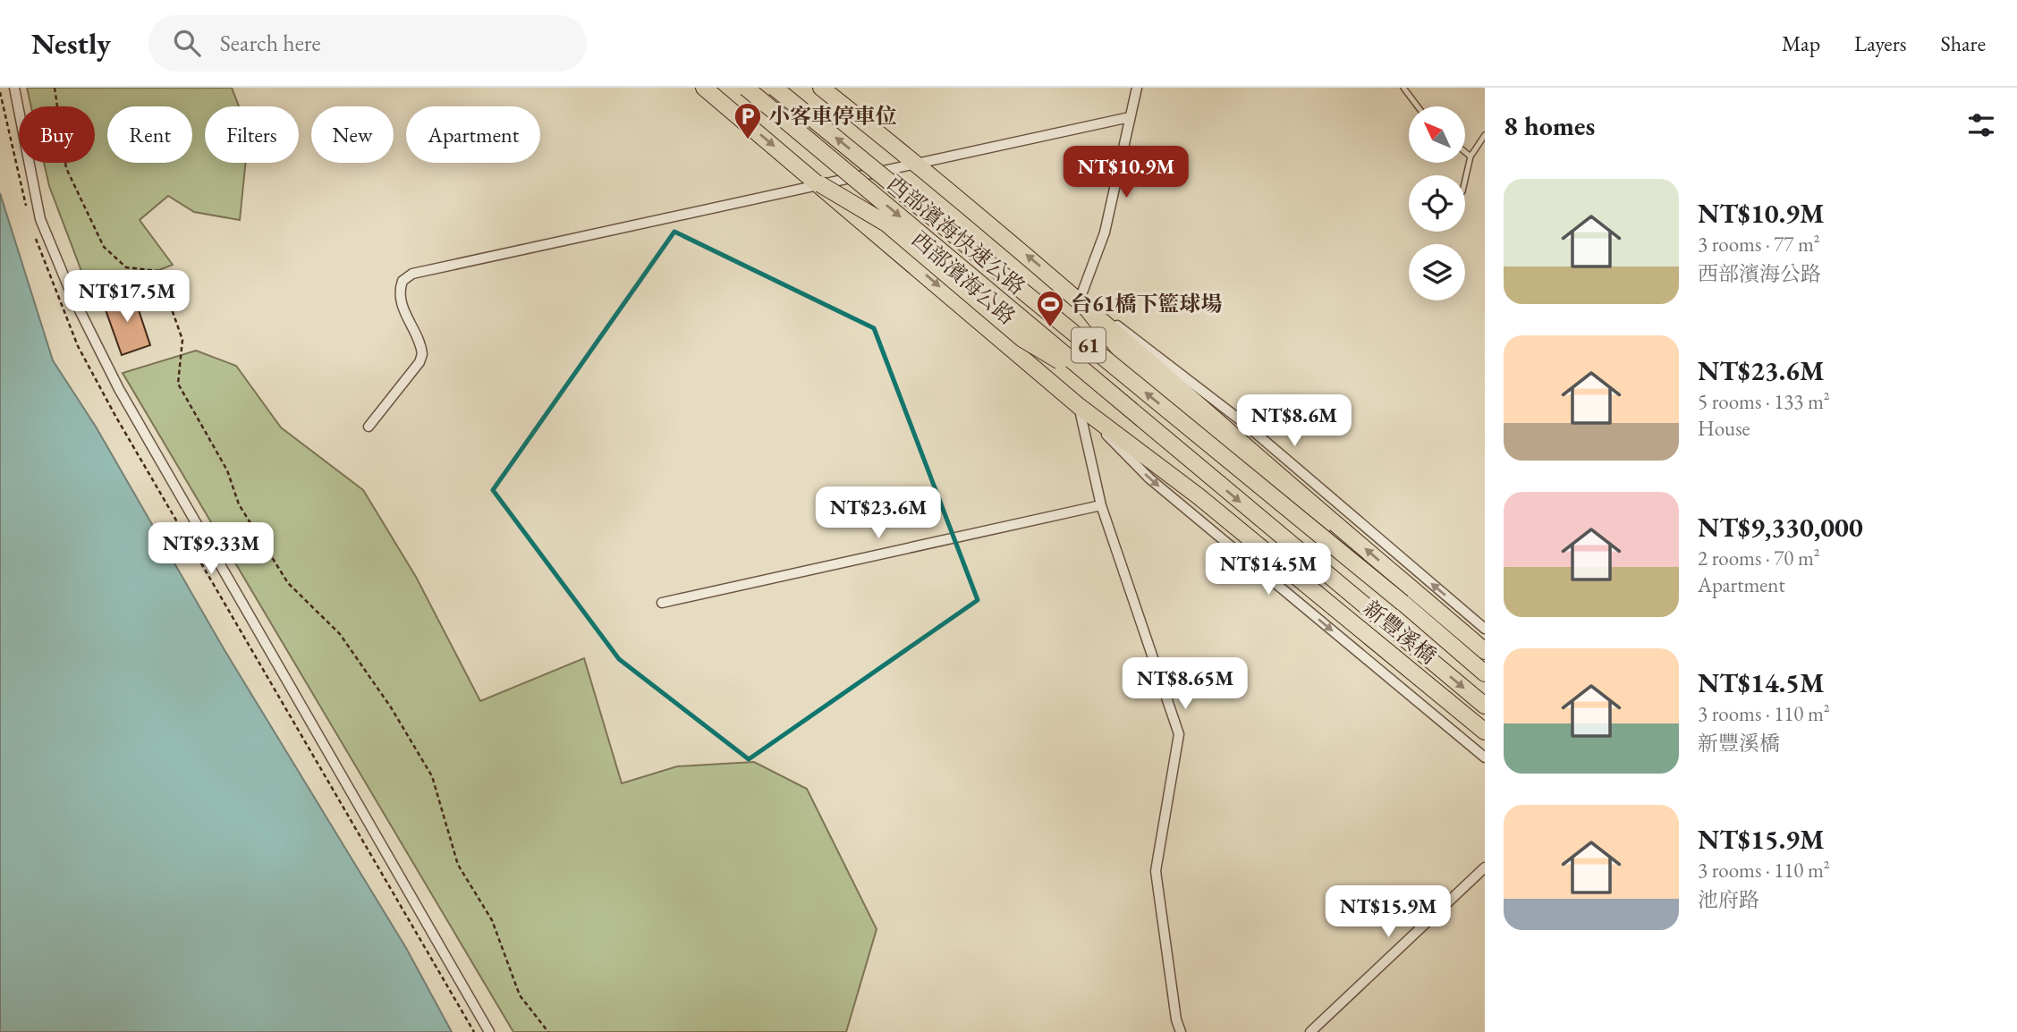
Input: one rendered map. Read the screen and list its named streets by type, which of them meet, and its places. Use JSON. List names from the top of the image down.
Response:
{
  "streets": {
    "main road": [
      "西部濱海快速公路",
      "西部濱海公路",
      "61",
      "新豐溪橋"
    ]
  },
  "crossings": [
    ["西部濱海公路", "新豐溪橋"],
    ["61", "新豐溪橋"]
  ],
  "places": {
    "parking": ["小客車停車位"],
    "sports": ["台61橋下籃球場"]
  },
  "north": "top left",
  "page": {
    "header": "Nestly",
    "search": "Search here",
    "nav": ["Map", "Layers", "Share"],
    "heading": "8 homes",
    "chip": [
      "Buy",
      "Rent",
      "Filters",
      "New",
      "Apartment"
    ],
    "price": [
      "NT$10.9M",
      "NT$17.5M",
      "NT$8.6M",
      "NT$23.6M",
      "NT$9.33M",
      "NT$14.5M",
      "NT$8.65M",
      "NT$15.9M"
    ],
    "list": [
      {
        "name": "NT$10.9M",
        "note": "3 rooms · 77 m² · 西部濱海公路"
      },
      {
        "name": "NT$23.6M",
        "note": "5 rooms · 133 m² · House"
      },
      {
        "name": "NT$9,330,000",
        "note": "2 rooms · 70 m² · Apartment"
      },
      {
        "name": "NT$14.5M",
        "note": "3 rooms · 110 m² · 新豐溪橋"
      },
      {
        "name": "NT$15.9M",
        "note": "3 rooms · 110 m² · 池府路"
      }
    ]
  }
}
